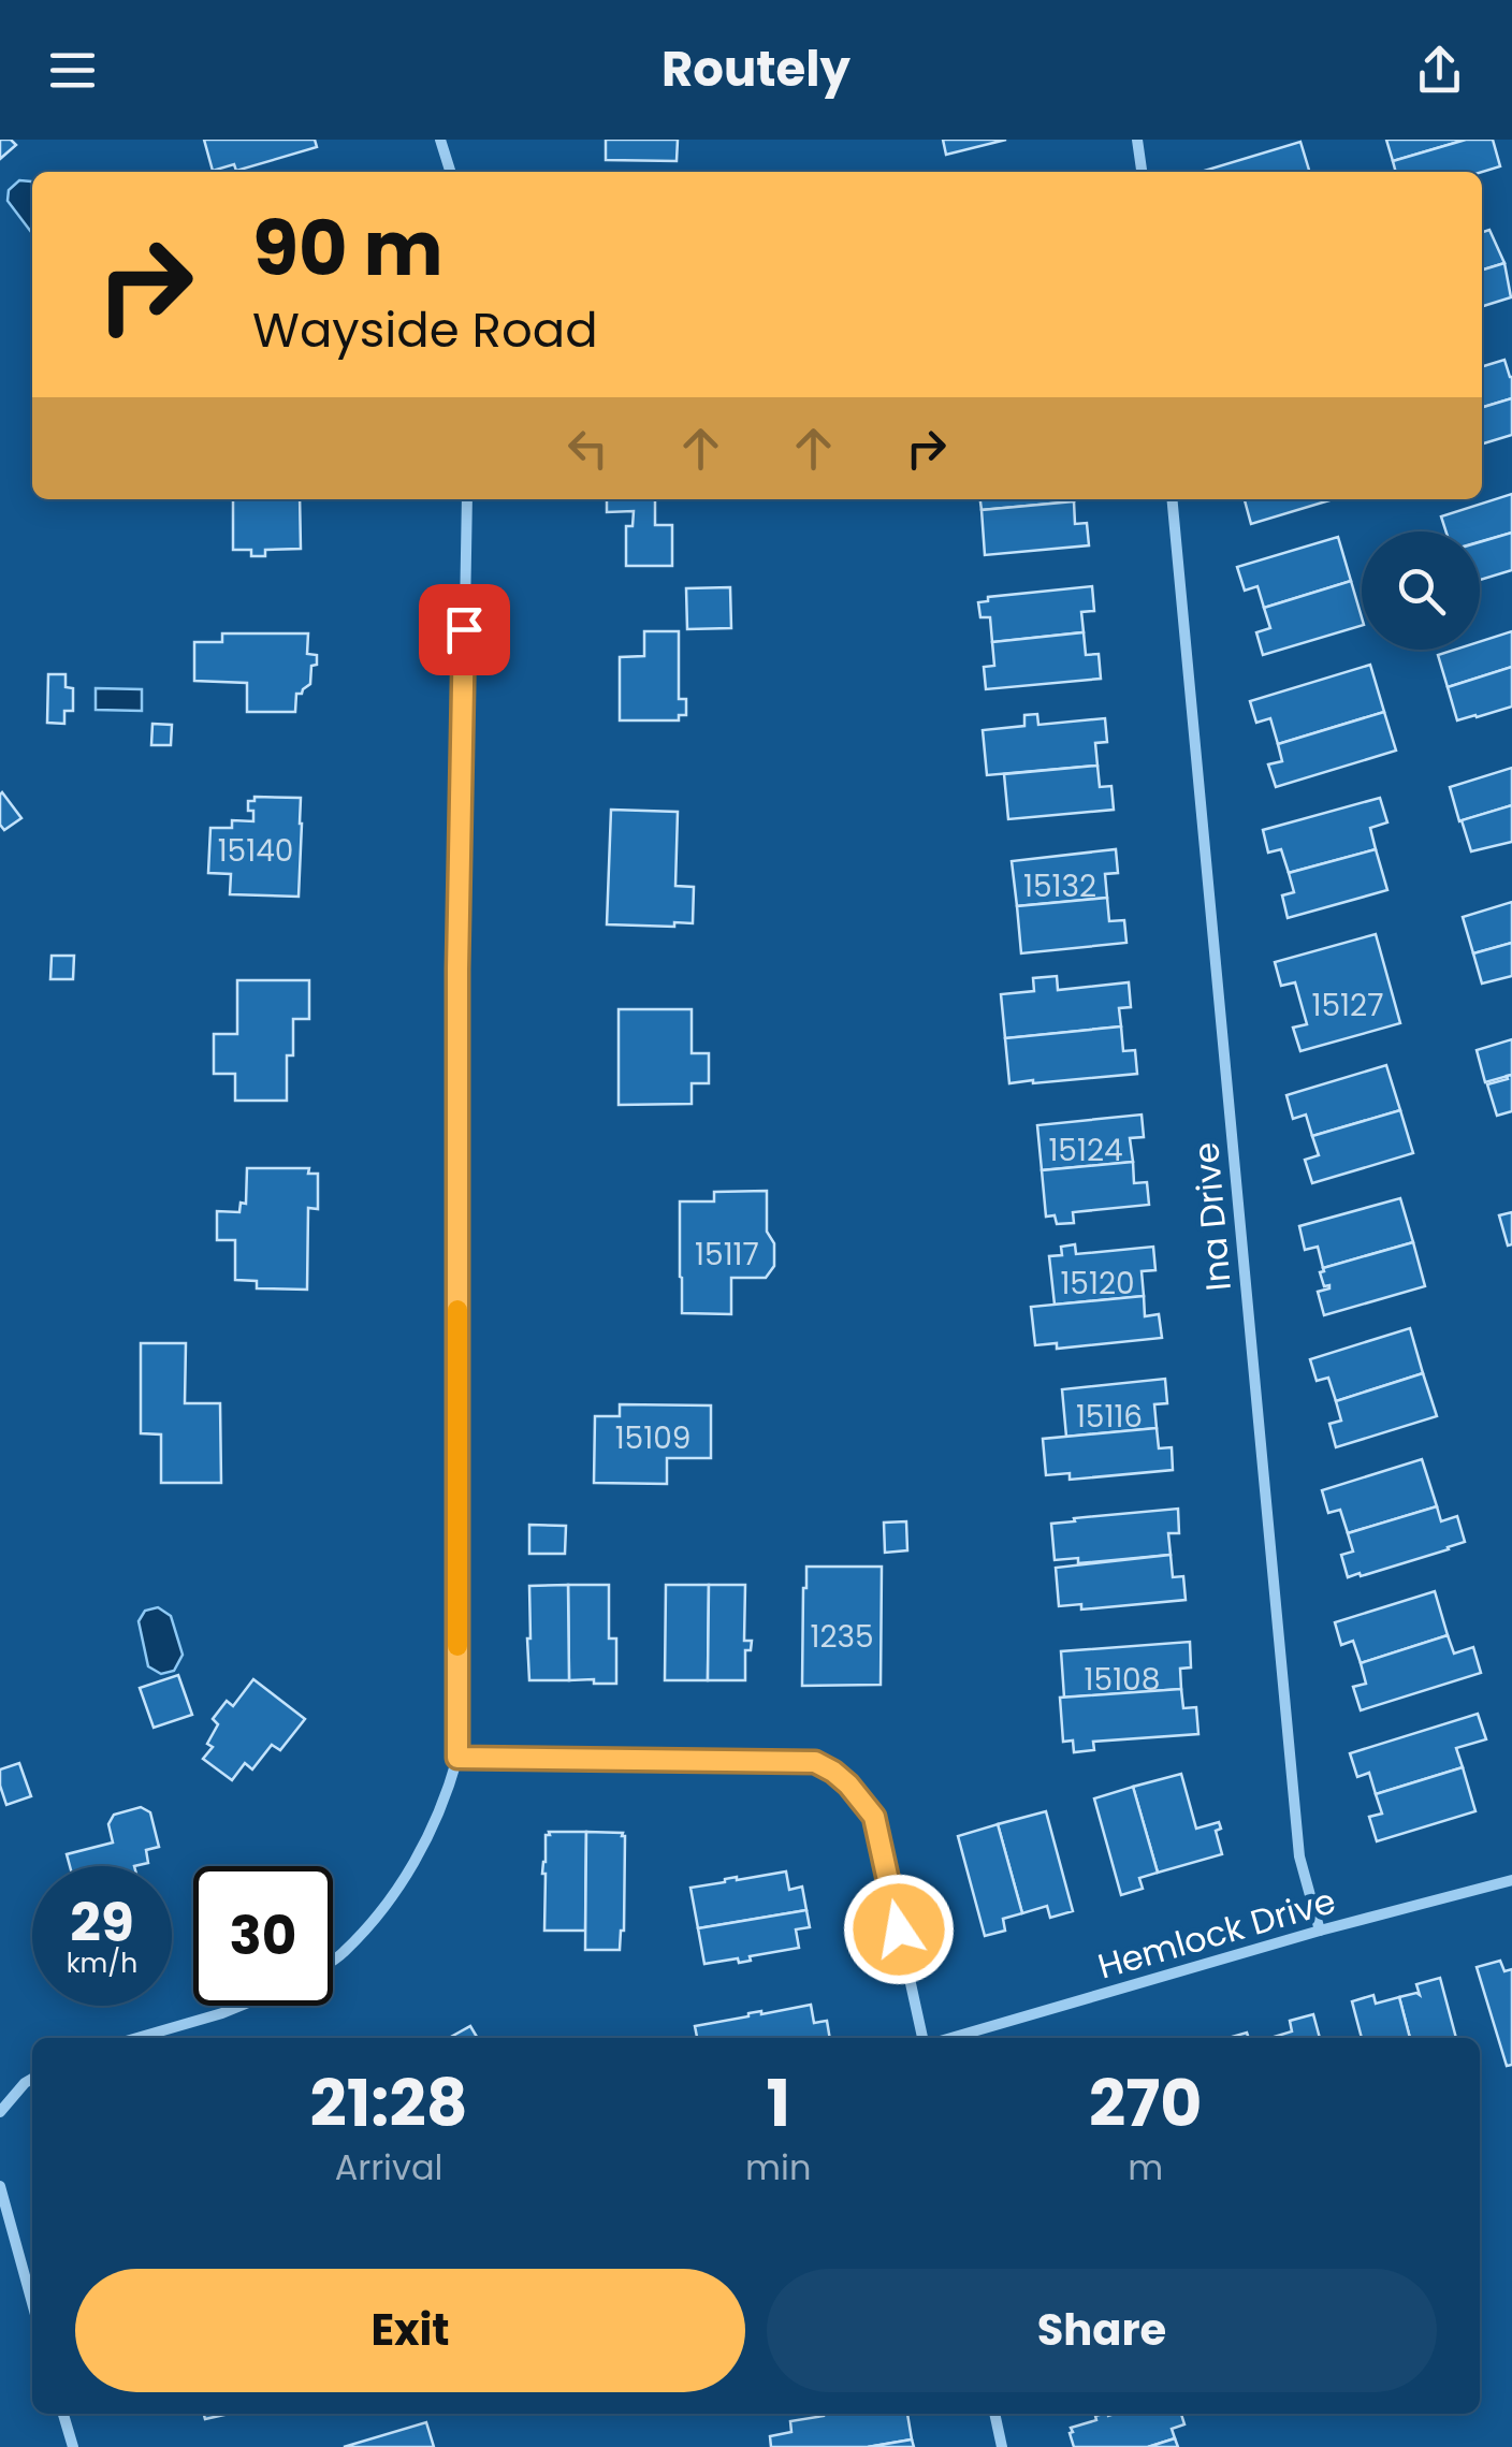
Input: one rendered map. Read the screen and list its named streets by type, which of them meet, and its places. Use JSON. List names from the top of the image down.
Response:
{
  "streets": {
    "street": ["Ina Drive", "Hemlock Drive"]
  },
  "crossings": [
    ["Ina Drive", "Hemlock Drive"]
  ],
  "house_numbers": [
    "15140",
    "15132",
    "15127",
    "15124",
    "15117",
    "15120",
    "15116",
    "15109",
    "1235",
    "15108"
  ],
  "page": {
    "header": "Routely",
    "turn": ["90 m", "Wayside Road"],
    "speed": "29 km/h",
    "limit": "30",
    "eta": [
      "21:28",
      "Arrival",
      "1",
      "min",
      "270",
      "m"
    ],
    "buttons": ["Exit", "Share"]
  }
}
